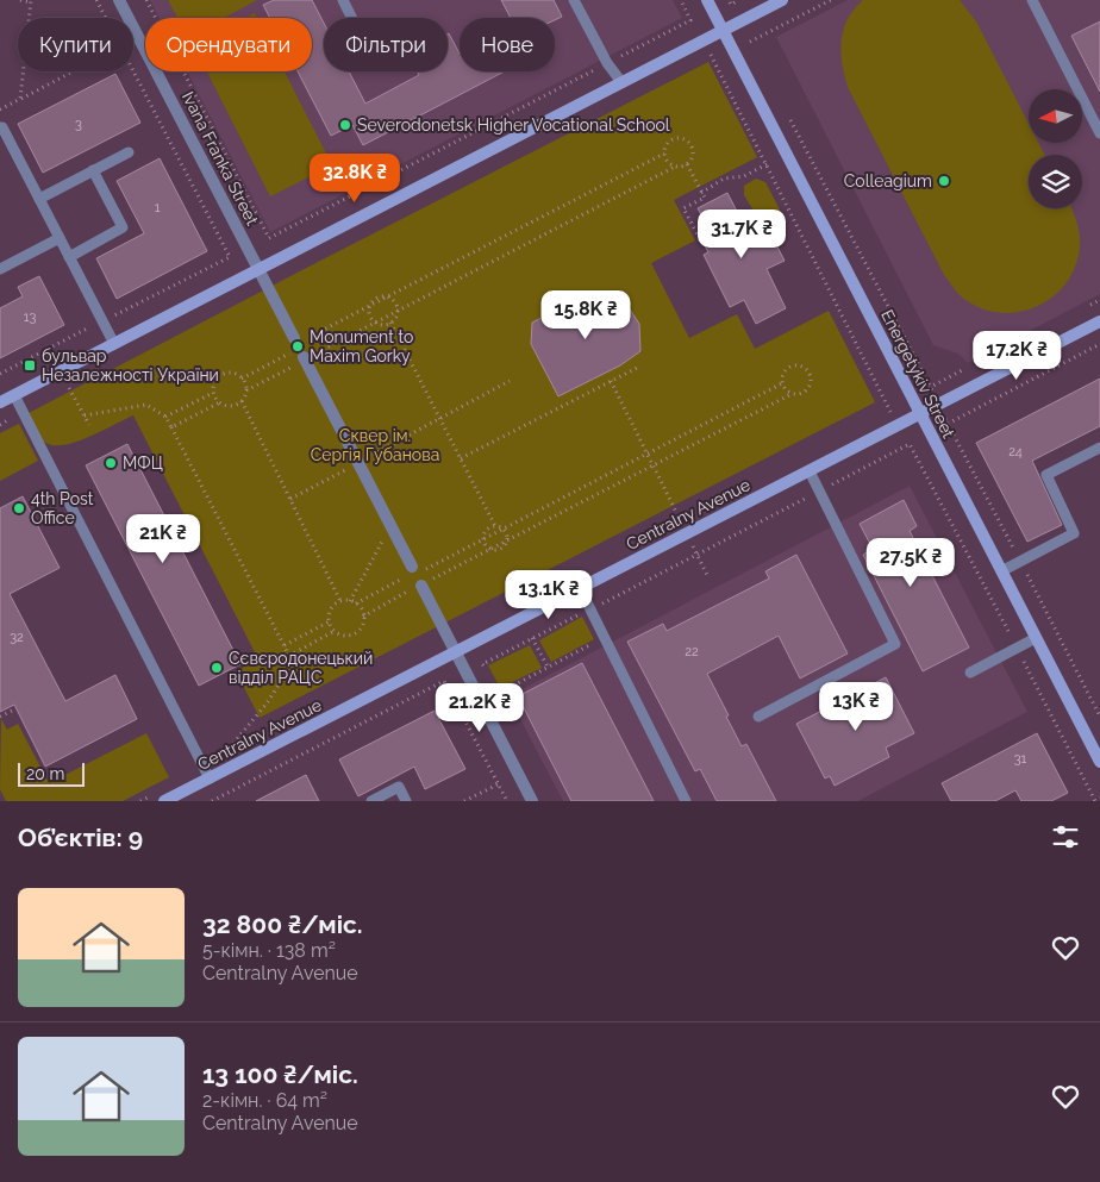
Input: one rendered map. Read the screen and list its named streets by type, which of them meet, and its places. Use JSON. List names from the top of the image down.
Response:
{
  "streets": {
    "street": ["Ivana Franka Street", "Energetykiv Street", "Centralny Avenue"]
  },
  "crossings": [
    ["Energetykiv Street", "Centralny Avenue"]
  ],
  "parks": ["Сквер ім. Сергія Губанова"],
  "places": {
    "other": [
      "Severodonetsk Higher Vocational School",
      "Colleagium",
      "Monument to Maxim Gorky",
      "МФЦ",
      "4th Post Office",
      "Сєвєродонецький відділ РАЦС"
    ],
    "transit": ["бульвар Незалежності України"]
  },
  "house_numbers": [
    "3",
    "1",
    "13",
    "24",
    "32",
    "22",
    "31"
  ],
  "scale_bar": "20 m",
  "north": "left",
  "page": {
    "chip": [
      "Купити",
      "Орендувати",
      "Фільтри",
      "Нове"
    ],
    "price": [
      "32.8K ₴",
      "31.7K ₴",
      "15.8K ₴",
      "17.2K ₴",
      "21K ₴",
      "27.5K ₴",
      "13.1K ₴",
      "13K ₴",
      "21.2K ₴"
    ],
    "scale": "20 m",
    "heading": "Об’єктів: 9",
    "list": [
      {
        "name": "32 800 ₴/міс.",
        "note": "5-кімн. · 138 m² · Centralny Avenue"
      },
      {
        "name": "13 100 ₴/міс.",
        "note": "2-кімн. · 64 m² · Centralny Avenue"
      }
    ]
  }
}
